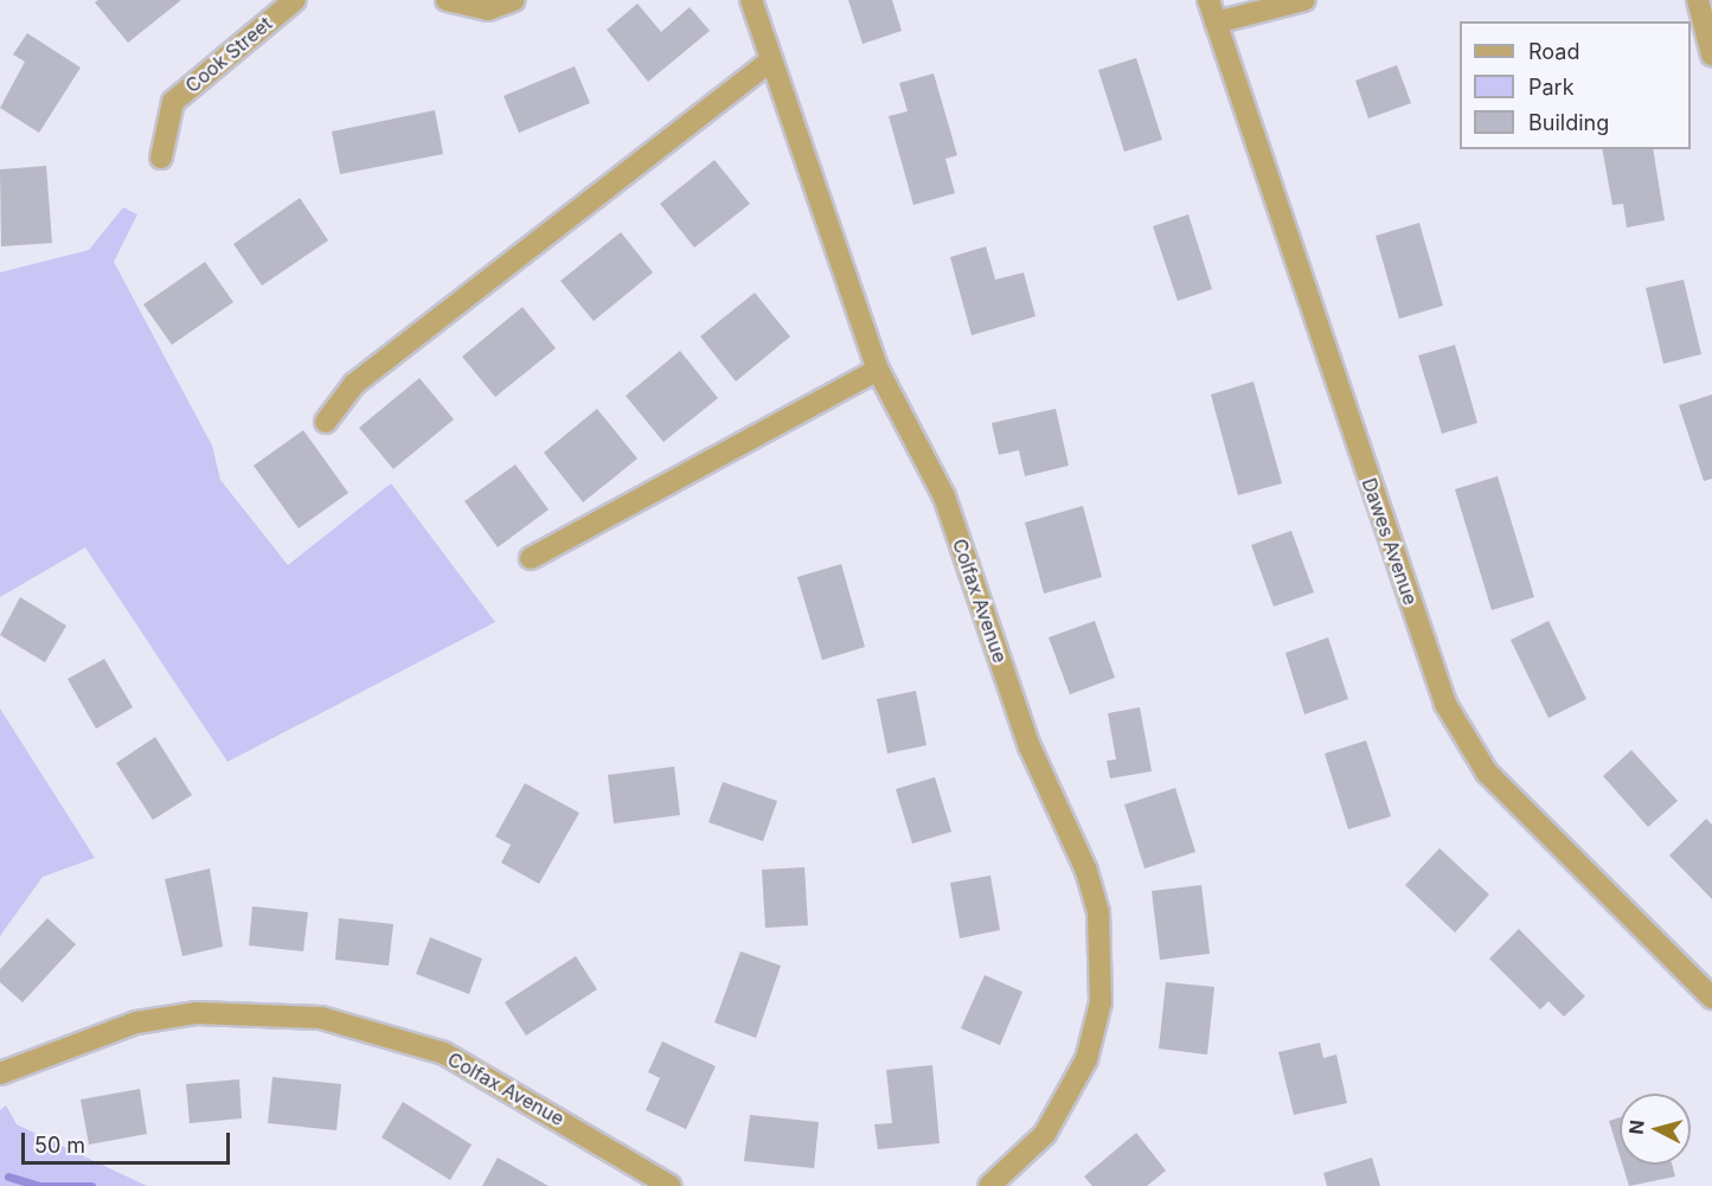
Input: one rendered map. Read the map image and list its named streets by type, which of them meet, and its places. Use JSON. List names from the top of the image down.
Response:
{
  "streets": {
    "street": ["Cook Street", "Dawes Avenue", "Colfax Avenue"]
  },
  "legend": ["Road", "Park", "Building"],
  "scale_bar": "50 m",
  "north": "left"
}
